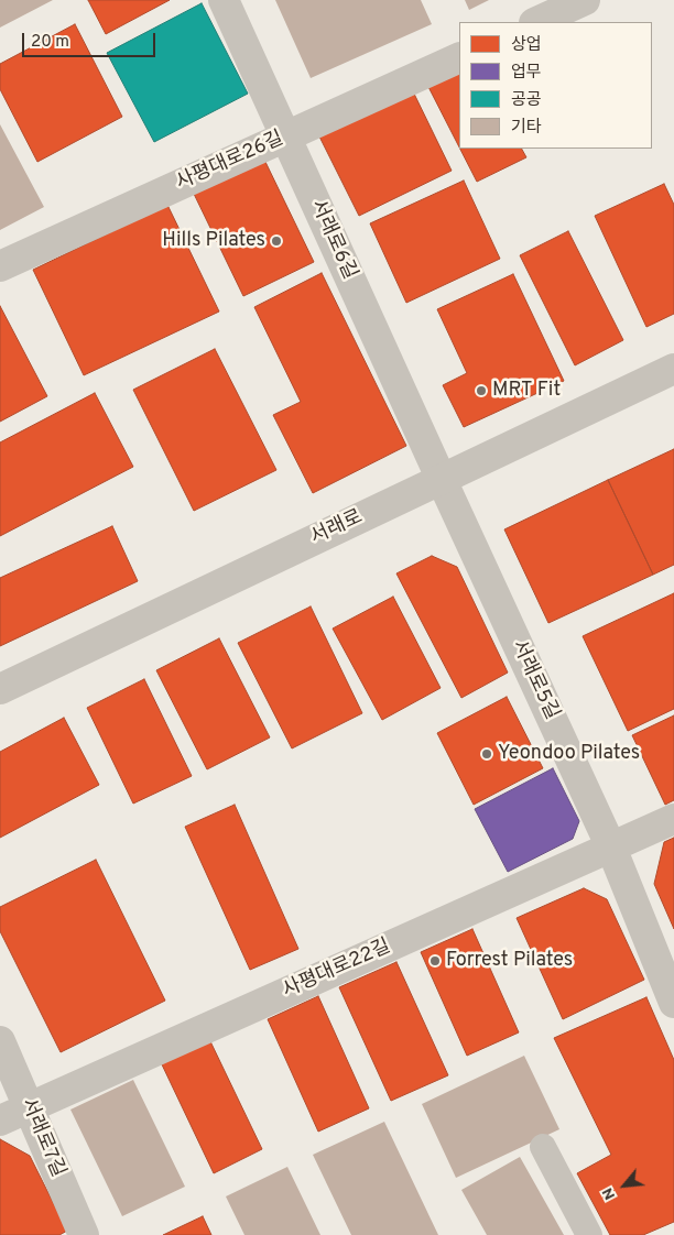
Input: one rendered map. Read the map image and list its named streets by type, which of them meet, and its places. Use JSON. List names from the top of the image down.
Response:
{
  "streets": {
    "street": [
      "사평대로26길",
      "서래로6길",
      "서래로",
      "서래로5길",
      "사평대로22길",
      "서래로7길"
    ]
  },
  "crossings": [
    ["사평대로26길", "서래로6길"],
    ["서래로6길", "서래로"],
    ["서래로6길", "서래로5길"],
    ["서래로", "서래로5길"],
    ["서래로5길", "사평대로22길"],
    ["사평대로22길", "서래로7길"]
  ],
  "places": [
    "Hills Pilates",
    "MRT Fit",
    "Yeondoo Pilates",
    "Forrest Pilates"
  ],
  "legend": [
    "상업",
    "업무",
    "공공",
    "기타"
  ],
  "scale_bar": "20 m",
  "north": "bottom left"
}
